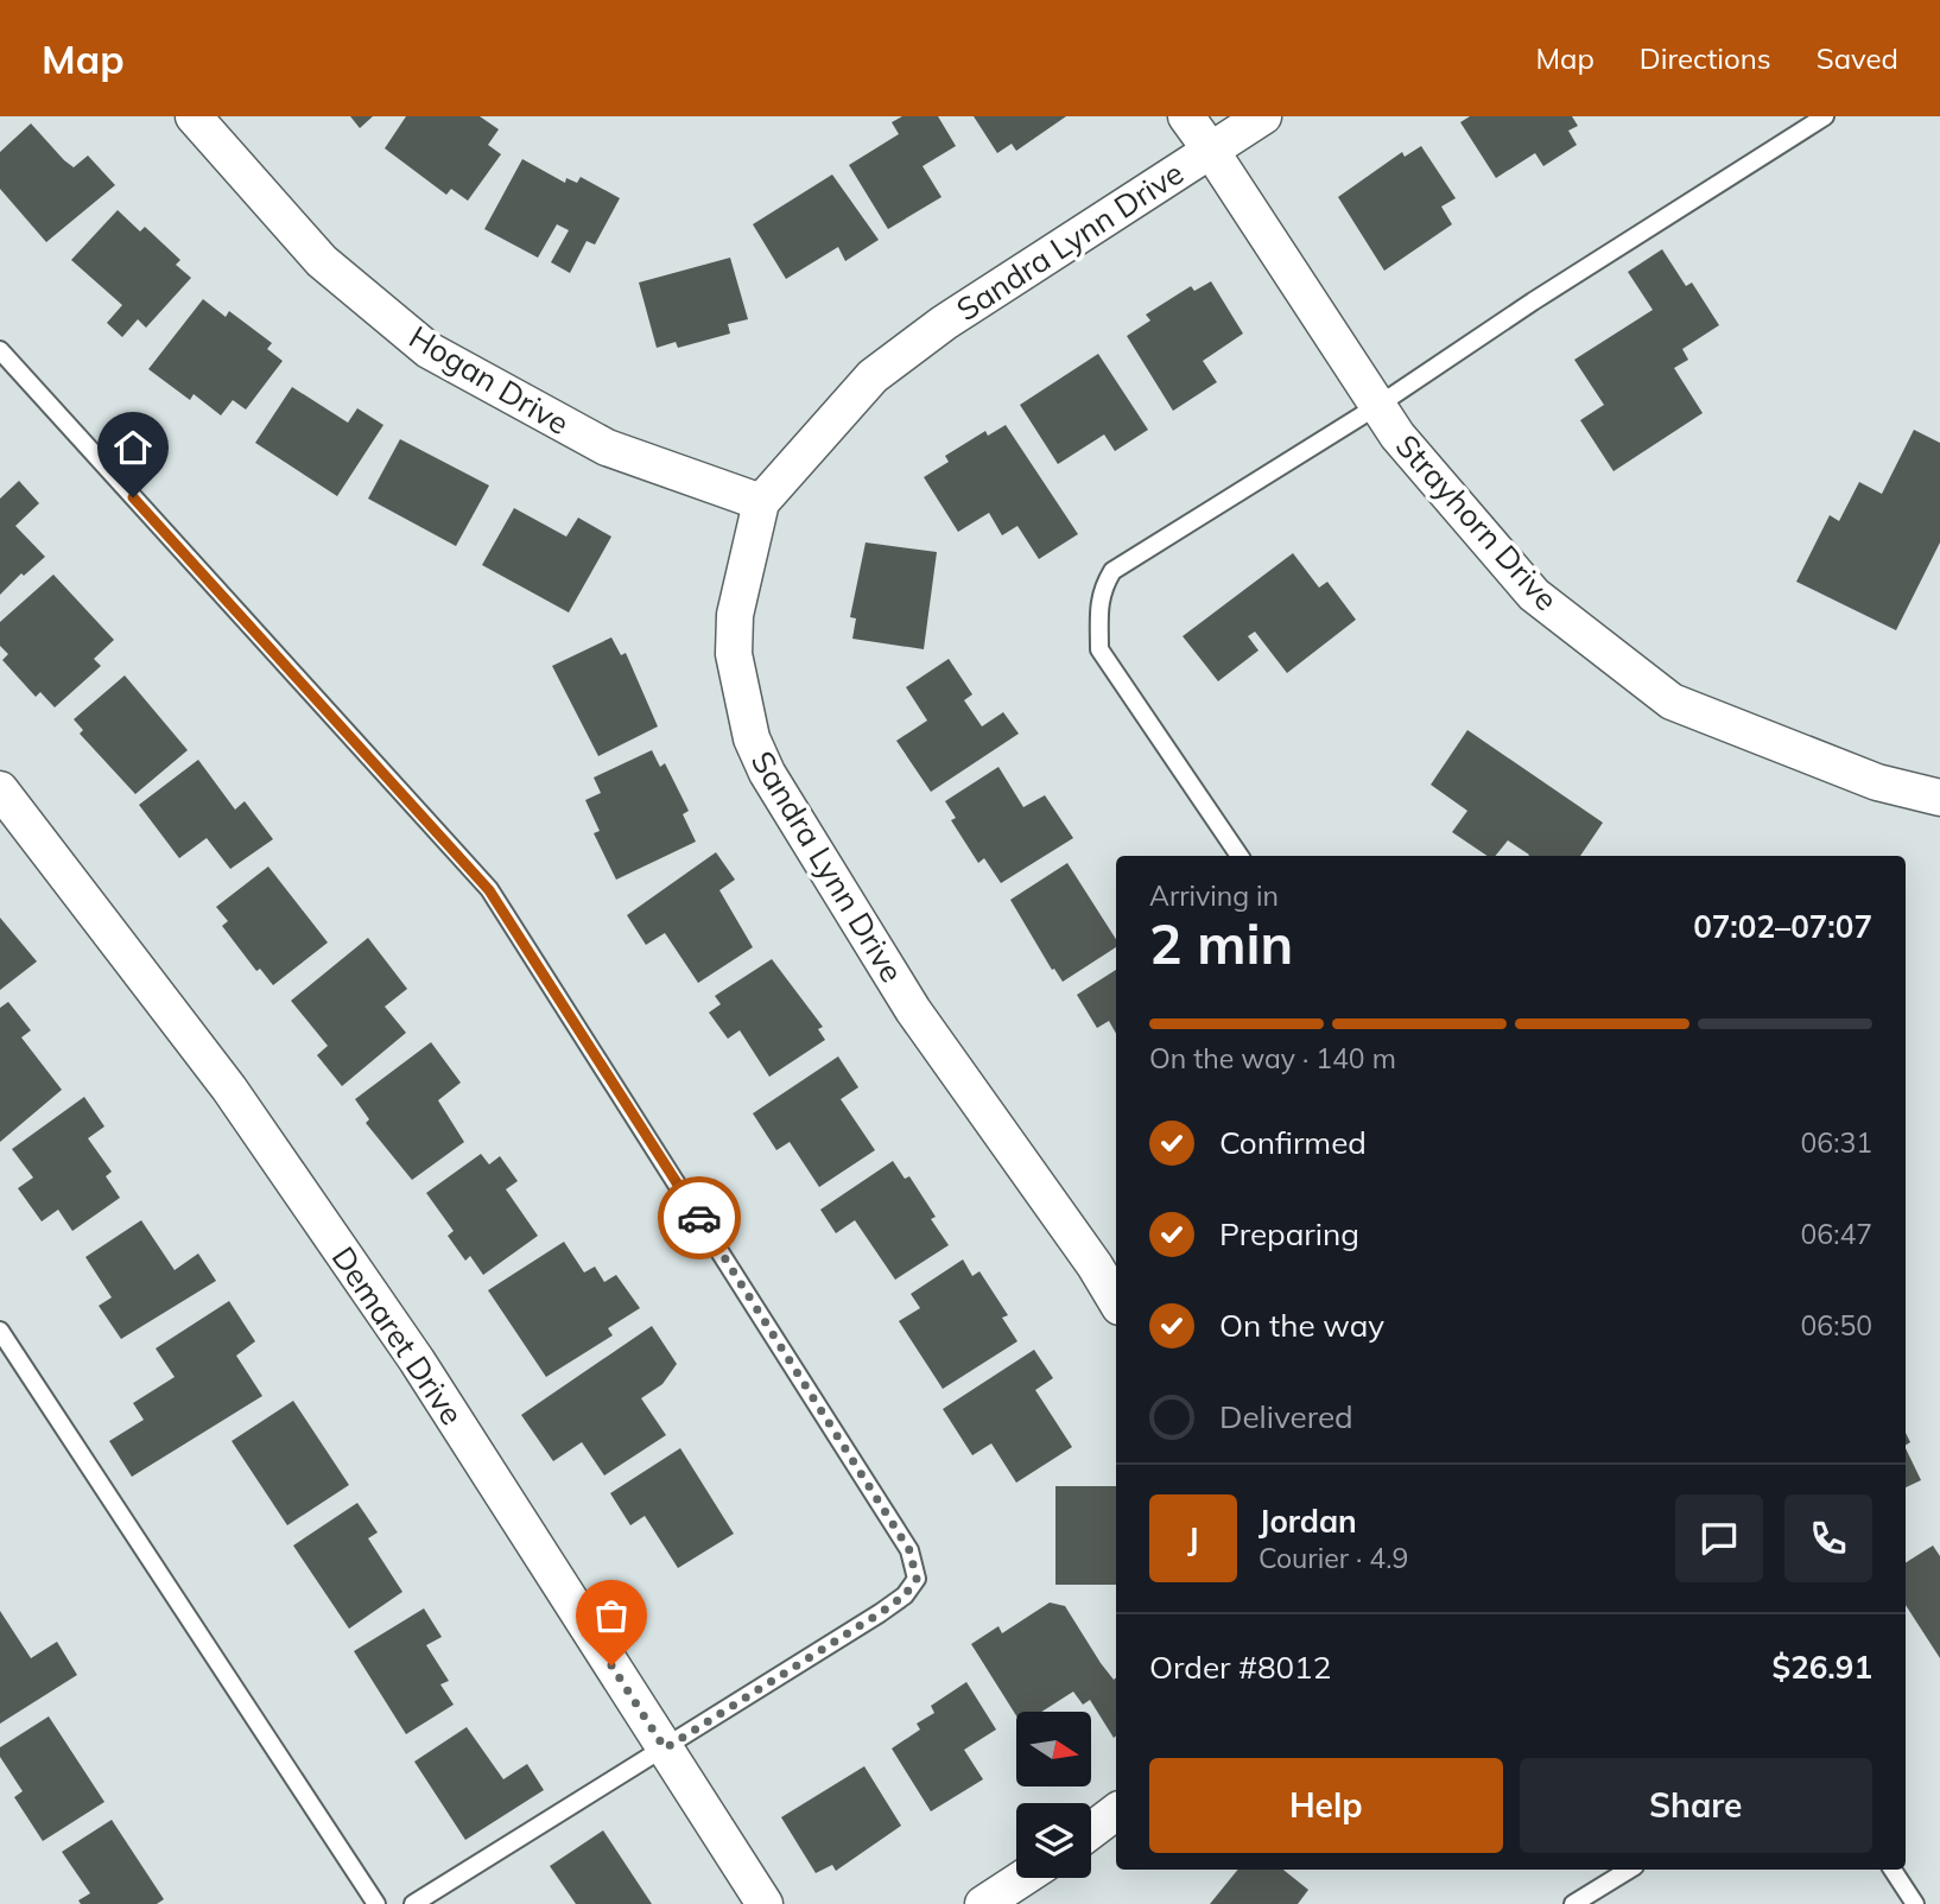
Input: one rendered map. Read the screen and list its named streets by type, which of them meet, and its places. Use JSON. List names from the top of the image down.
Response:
{
  "streets": {
    "street": [
      "Sandra Lynn Drive",
      "Hogan Drive",
      "Strayhorn Drive",
      "Demaret Drive"
    ]
  },
  "crossings": [
    ["Sandra Lynn Drive", "Hogan Drive"],
    ["Sandra Lynn Drive", "Strayhorn Drive"]
  ],
  "north": "right",
  "page": {
    "header": "Map",
    "nav": ["Map", "Directions", "Saved"],
    "heading": ["2 min", "Arriving in", "07:02–07:07"],
    "panel": [
      "Jordan",
      "Courier · 4.9",
      "Order #8012",
      "$26.91"
    ],
    "bar": "On the way · 140 m",
    "list": [
      ["Confirmed", "06:31"],
      ["Preparing", "06:47"],
      ["On the way", "06:50"],
      "Delivered"
    ],
    "round": "J",
    "buttons": ["Help", "Share"]
  }
}
